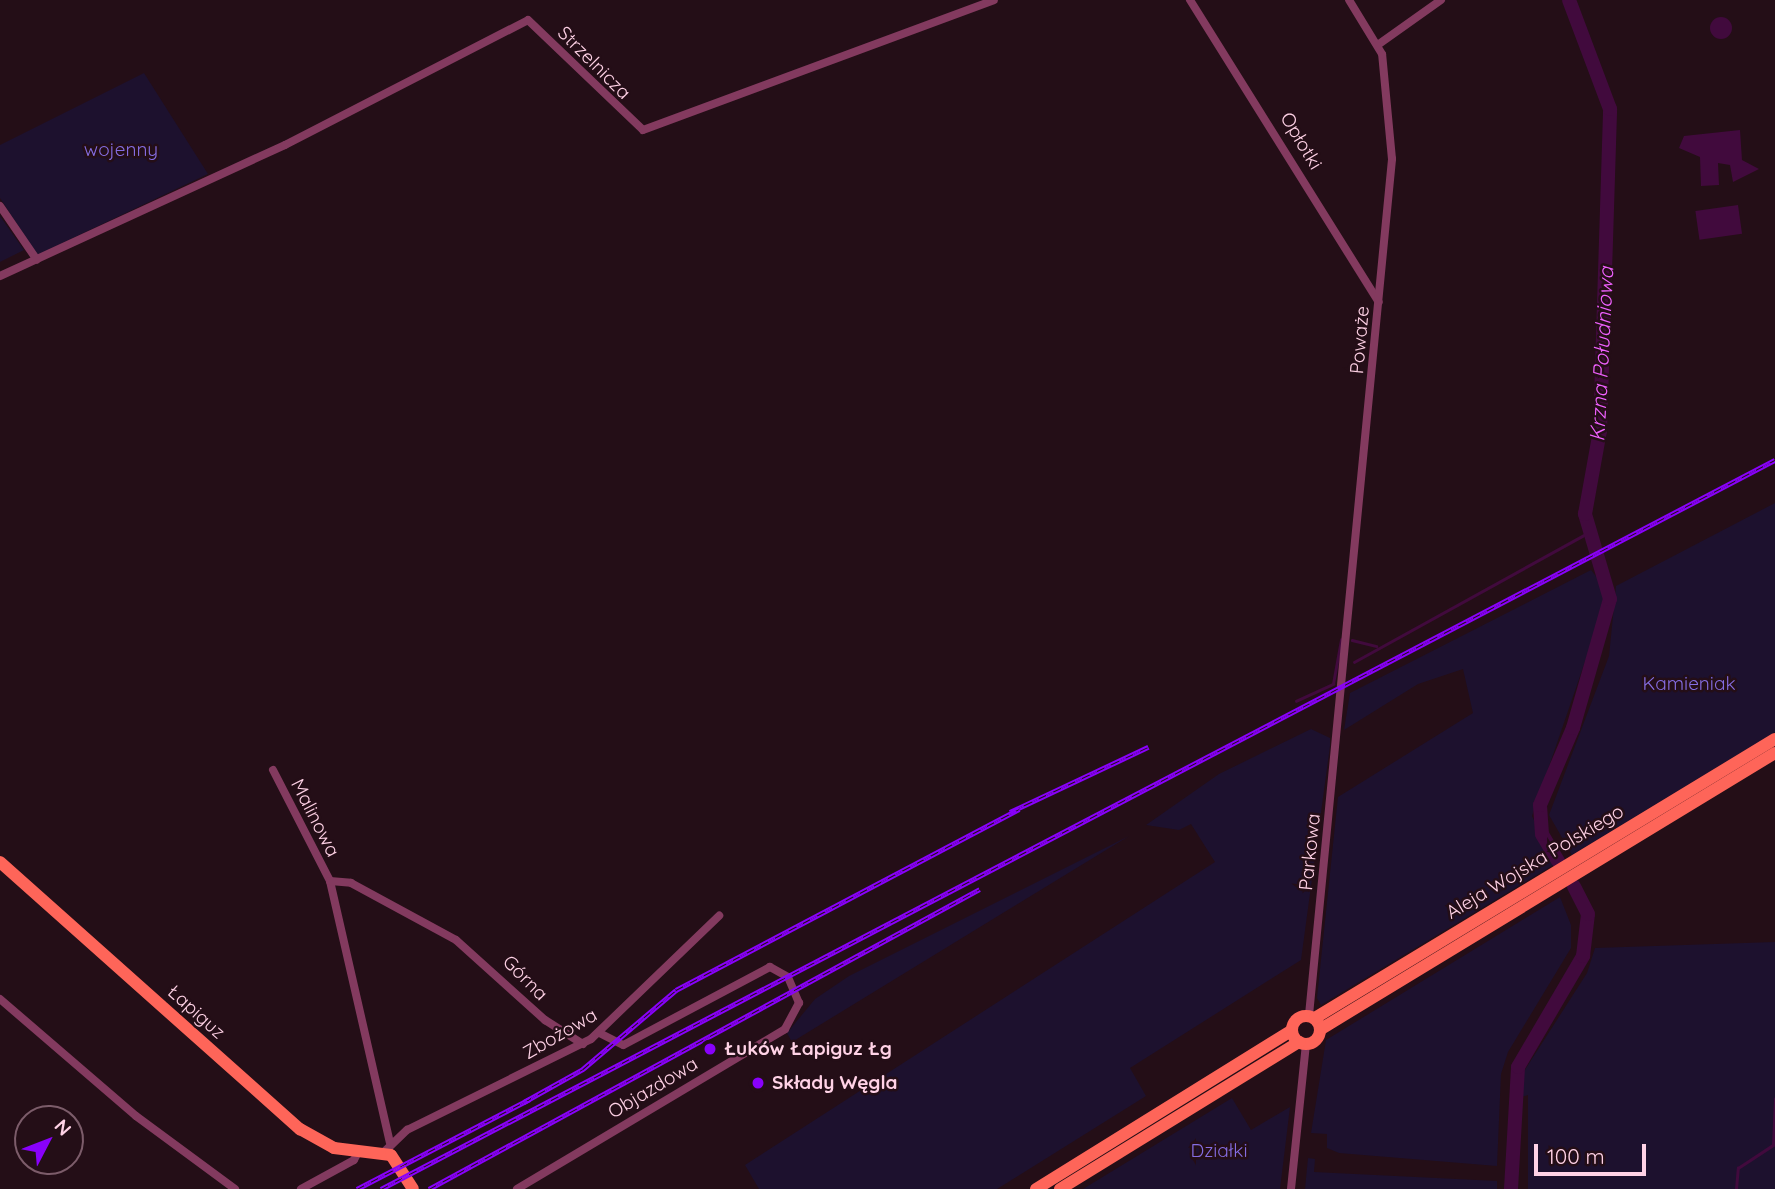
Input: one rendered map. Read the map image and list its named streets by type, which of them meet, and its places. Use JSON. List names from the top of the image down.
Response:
{
  "streets": {
    "main road": ["Aleja Wojska Polskiego", "Łapiguz"],
    "street": [
      "Strzelnicza",
      "Opłotki",
      "Poważe",
      "Malinowa",
      "Parkowa",
      "Górna",
      "Zbożowa",
      "Objazdowa"
    ]
  },
  "crossings": [
    ["Opłotki", "Poważe"],
    ["Poważe", "Parkowa"],
    ["Malinowa", "Górna"],
    ["Malinowa", "Łapiguz"],
    ["Malinowa", "Zbożowa"],
    ["Parkowa", "Aleja Wojska Polskiego"],
    ["Górna", "Zbożowa"],
    ["Łapiguz", "Zbożowa"],
    ["Zbożowa", "Objazdowa"]
  ],
  "water": ["Krzna Południowa"],
  "parks": ["wojenny", "Kamieniak", "Działki"],
  "places": ["Łuków Łapiguz Łg", "Składy Węgla"],
  "scale_bar": "100 m",
  "north": "top right"
}
